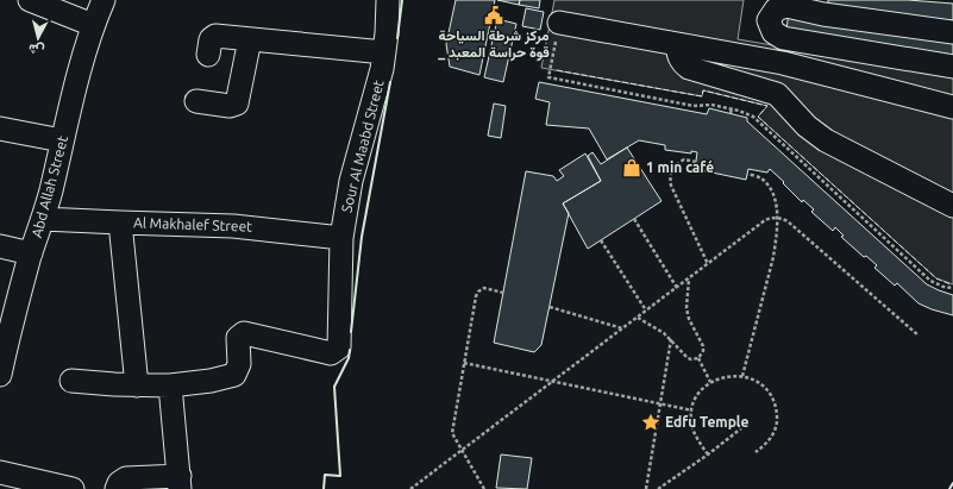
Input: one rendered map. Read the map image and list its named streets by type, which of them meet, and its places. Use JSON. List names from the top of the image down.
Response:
{
  "streets": {
    "street": ["Sour Al Maabd Street", "Abd Allah Street", "Al Makhalef Street"]
  },
  "crossings": [
    ["Sour Al Maabd Street", "Al Makhalef Street"],
    ["Abd Allah Street", "Al Makhalef Street"]
  ],
  "places": {
    "public building": ["مركز شرطة السياحة _ قوة حراسة المعبد"],
    "shop": ["1 min café"],
    "place": ["Edfu Temple"]
  },
  "north": "bottom"
}
